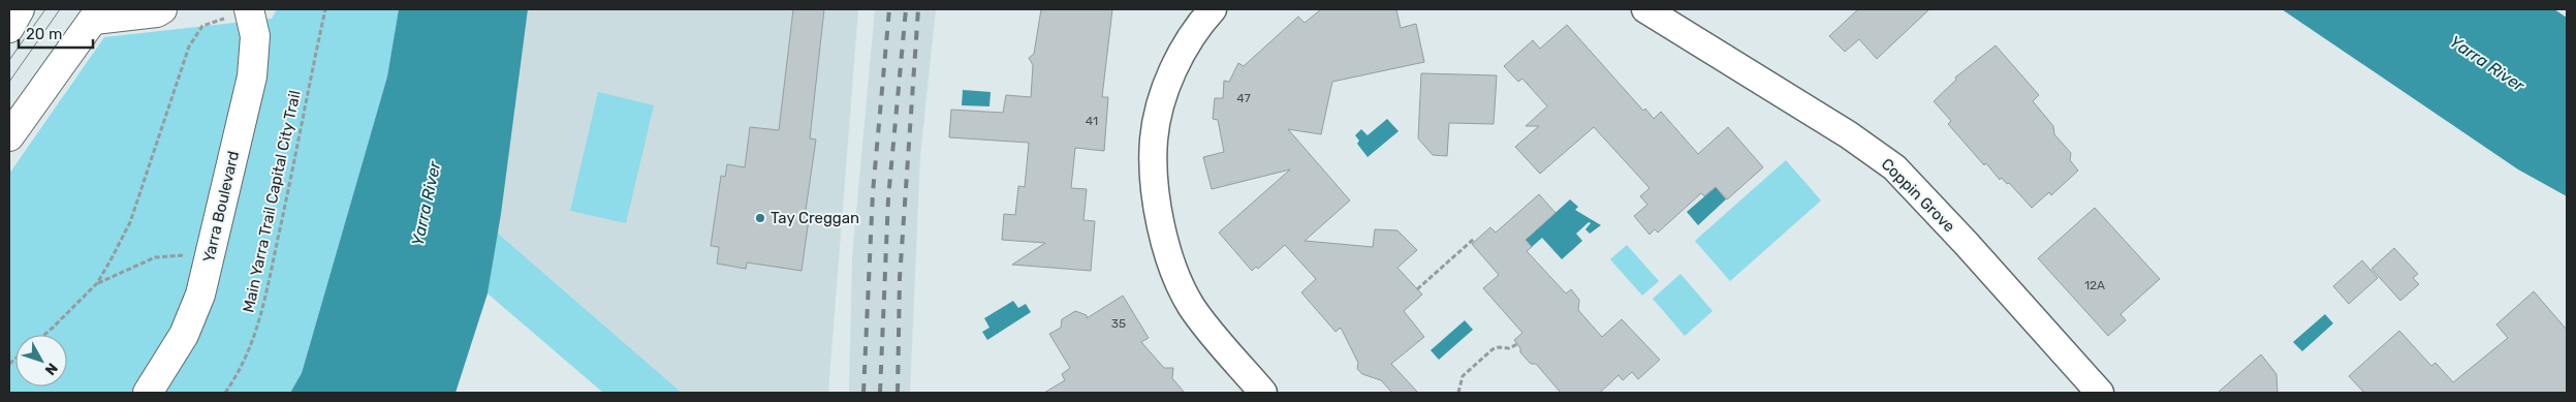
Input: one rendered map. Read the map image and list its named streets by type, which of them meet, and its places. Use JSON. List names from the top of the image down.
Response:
{
  "streets": {
    "street": ["Coppin Grove", "Yarra Boulevard"],
    "path": ["Main Yarra Trail Capital City Trail"]
  },
  "water": ["Yarra River"],
  "places": ["Tay Creggan"],
  "house_numbers": [
    "47",
    "41",
    "12A",
    "35"
  ],
  "scale_bar": "20 m",
  "north": "bottom right"
}
